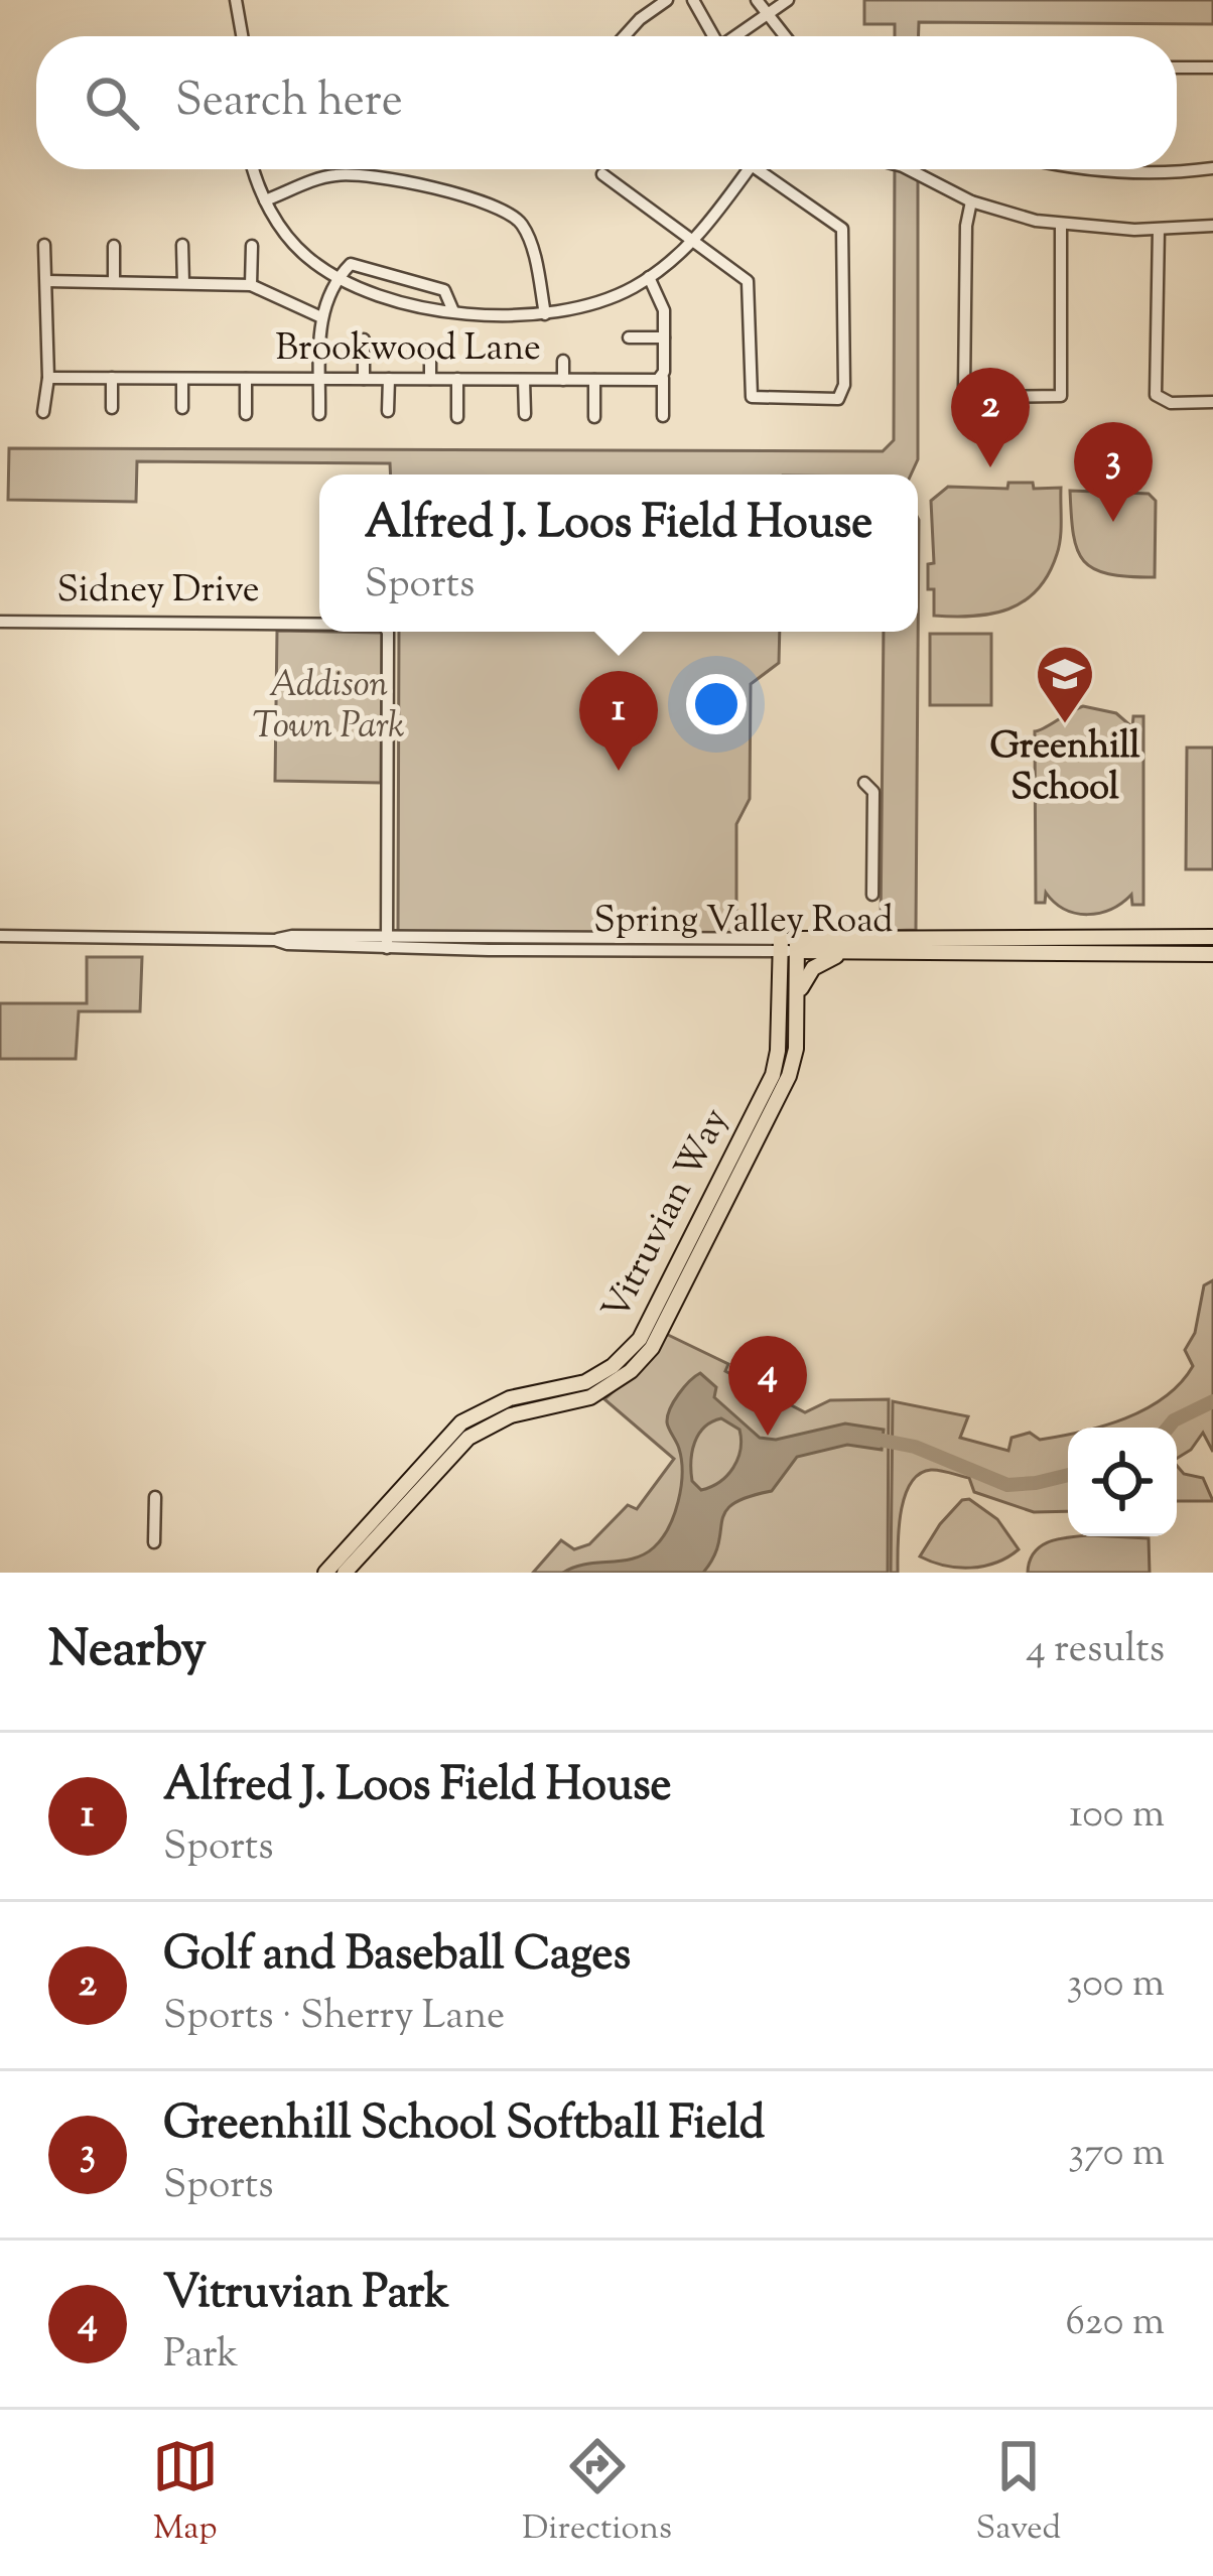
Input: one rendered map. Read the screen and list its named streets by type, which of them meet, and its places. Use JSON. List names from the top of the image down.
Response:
{
  "streets": {
    "main road": ["Spring Valley Road", "Vitruvian Way"],
    "street": ["Brookwood Lane", "Sidney Drive"]
  },
  "crossings": [
    ["Sidney Drive", "Spring Valley Road"],
    ["Spring Valley Road", "Vitruvian Way"]
  ],
  "parks": ["Addison Town Park"],
  "places": {
    "school or university": ["Greenhill School"]
  },
  "page": {
    "search": "Search here",
    "pins": [
      "2",
      "3",
      "1",
      "4"
    ],
    "popup": ["Alfred J. Loos Field House", "Sports"],
    "heading": ["Nearby", "4 results"],
    "list": [
      {
        "mark": "1",
        "name": "Alfred J. Loos Field House",
        "note": "Sports",
        "value": "100 m"
      },
      {
        "mark": "2",
        "name": "Golf and Baseball Cages",
        "note": "Sports · Sherry Lane",
        "value": "300 m"
      },
      {
        "mark": "3",
        "name": "Greenhill School Softball Field",
        "note": "Sports",
        "value": "370 m"
      },
      {
        "mark": "4",
        "name": "Vitruvian Park",
        "note": "Park",
        "value": "620 m"
      }
    ],
    "nav": ["Map", "Directions", "Saved"]
  }
}
